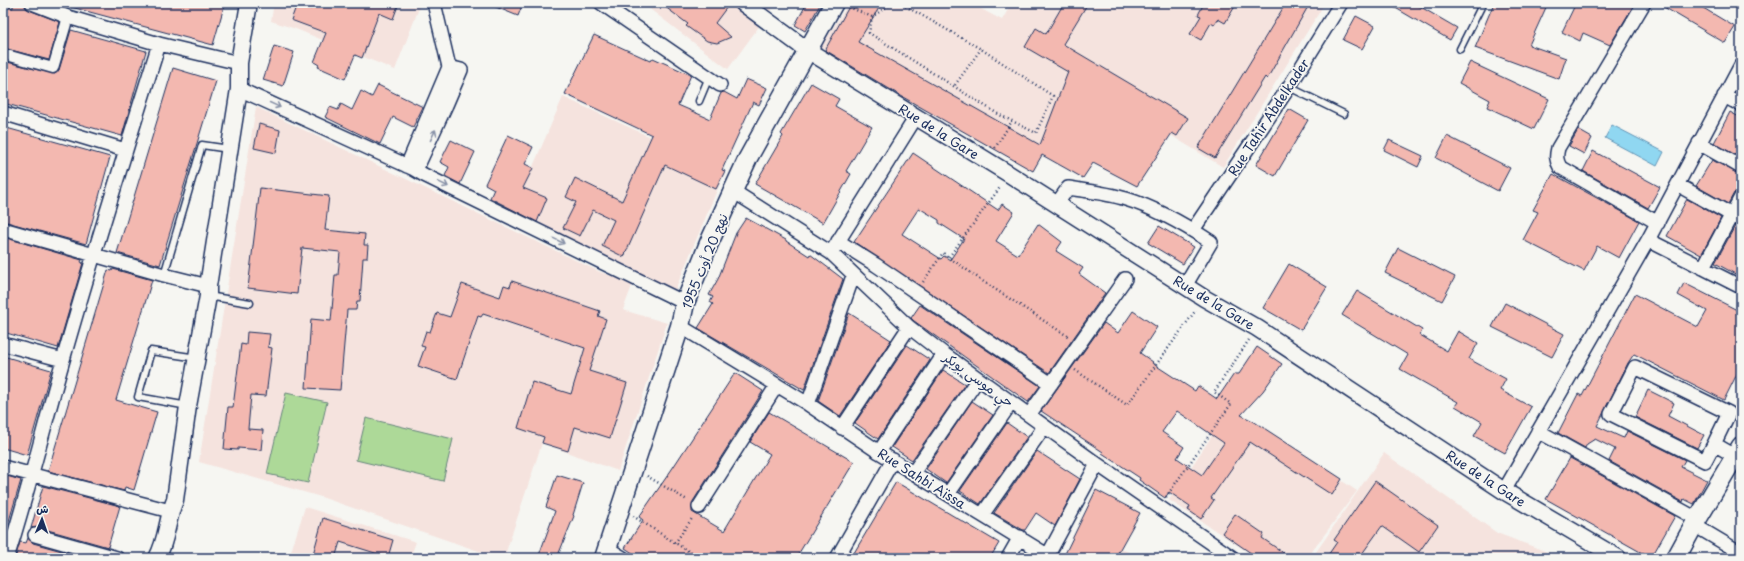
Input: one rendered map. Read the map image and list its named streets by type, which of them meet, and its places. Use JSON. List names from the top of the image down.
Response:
{
  "streets": {
    "main road": ["نهج 20 أوت 1955"],
    "street": [
      "Rue Tahir Abdelkader",
      "Rue de la Gare",
      "حي موسى بوبكر",
      "Rue Sahbi Aïssa"
    ]
  },
  "crossings": [
    ["Rue de la Gare", "نهج 20 أوت 1955"],
    ["نهج 20 أوت 1955", "حي موسى بوبكر"],
    ["نهج 20 أوت 1955", "Rue Sahbi Aïssa"]
  ],
  "north": "top"
}
